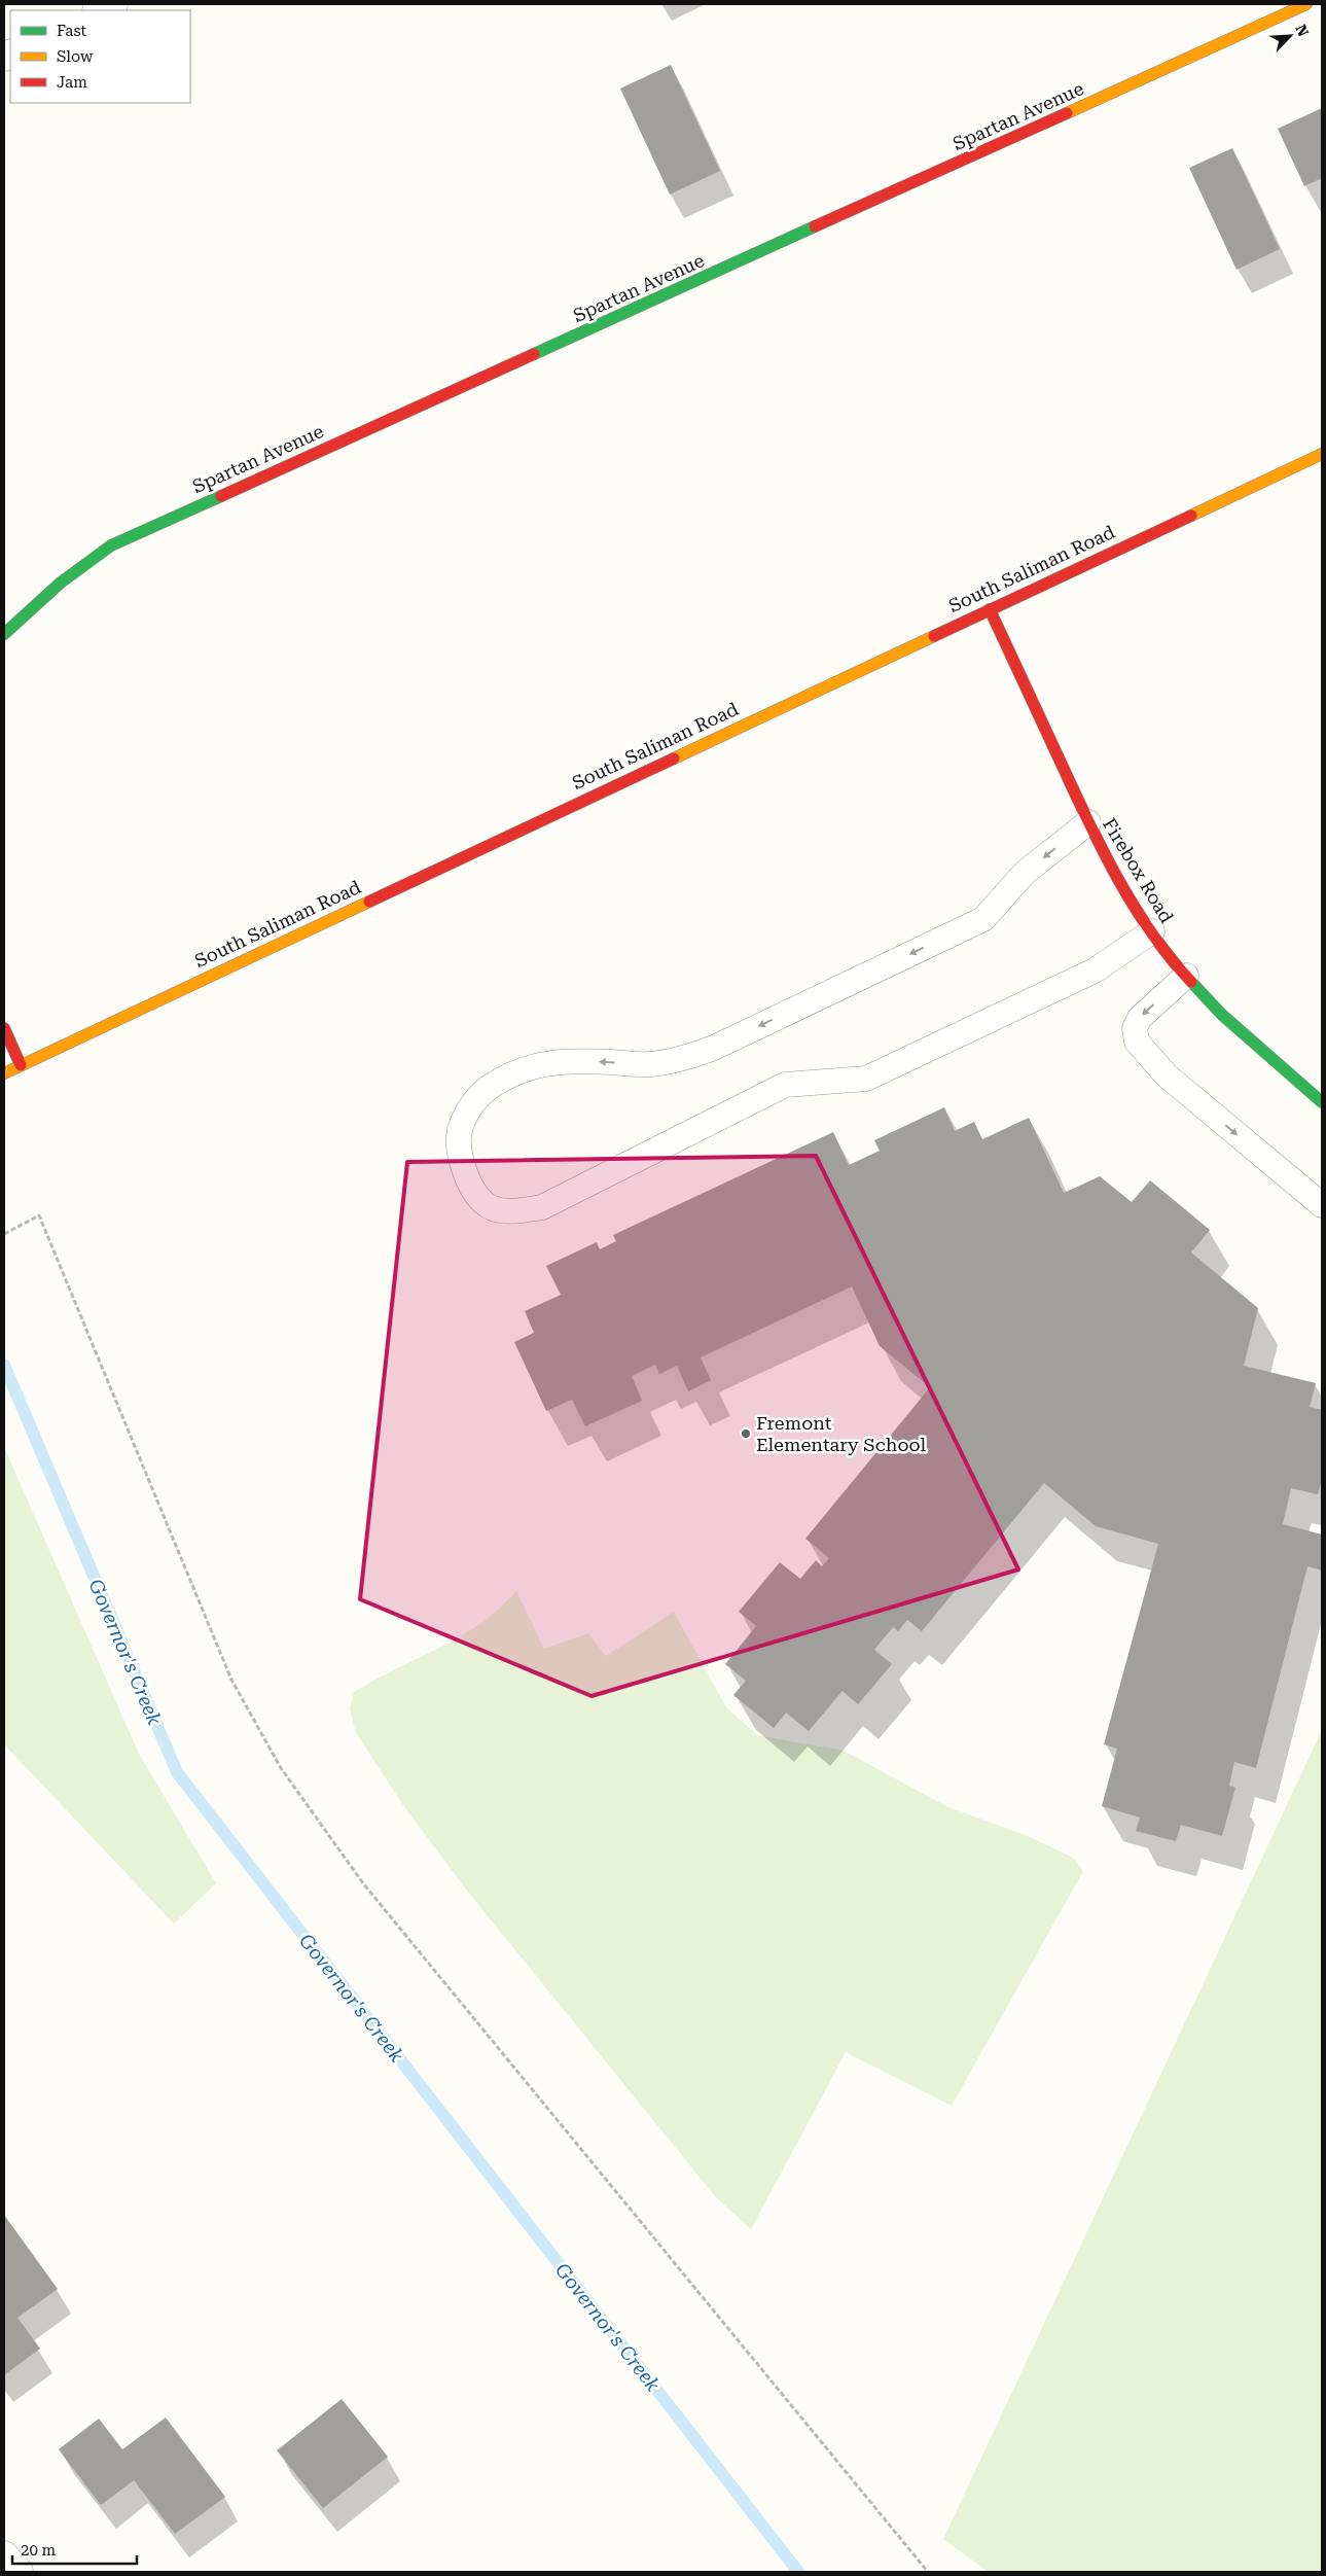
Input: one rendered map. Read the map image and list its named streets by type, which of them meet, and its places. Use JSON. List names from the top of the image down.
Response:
{
  "streets": {
    "street": ["Spartan Avenue", "South Saliman Road", "Firebox Road"]
  },
  "crossings": [
    ["South Saliman Road", "Firebox Road"]
  ],
  "water": ["Governor's Creek"],
  "places": ["Fremont Elementary School"],
  "legend": ["Fast", "Slow", "Jam"],
  "scale_bar": "20 m",
  "north": "top right"
}
